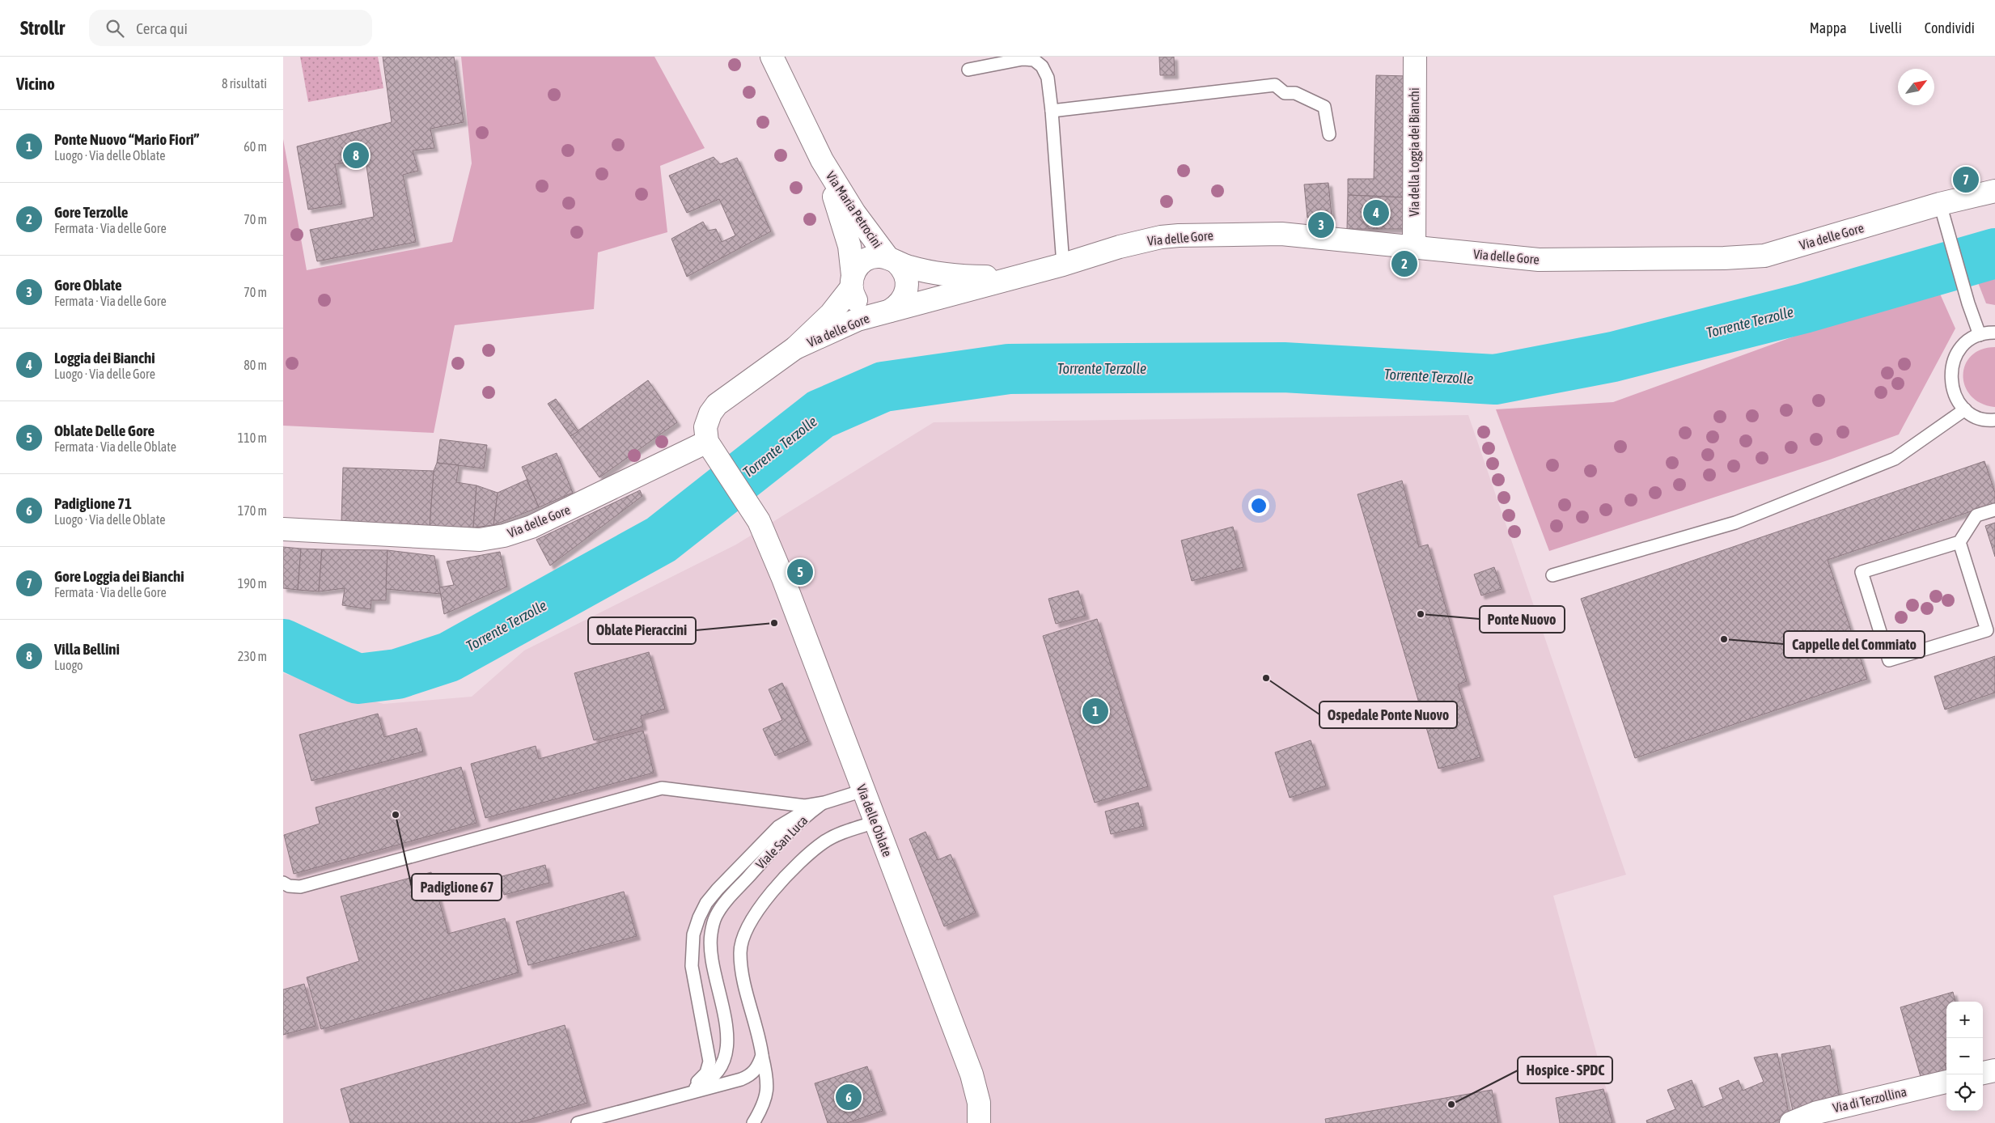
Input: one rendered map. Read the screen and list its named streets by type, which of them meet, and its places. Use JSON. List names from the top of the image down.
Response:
{
  "streets": {
    "street": [
      "Via della Loggia dei Bianchi",
      "Via Maria Petrocini",
      "Via delle Gore",
      "Via delle Oblate",
      "Via di Terzollina"
    ],
    "lane": ["Viale San Luca"]
  },
  "crossings": [
    ["Via della Loggia dei Bianchi", "Via delle Gore"],
    ["Via Maria Petrocini", "Via delle Gore"],
    ["Via delle Gore", "Via delle Oblate"],
    ["Via delle Oblate", "Viale San Luca"]
  ],
  "water": ["Torrente Terzolle"],
  "places": [
    "Ponte Nuovo",
    "Oblate Pieraccini",
    "Cappelle del Commiato",
    "Ospedale Ponte Nuovo",
    "Padiglione 67",
    "Hospice - SPDC"
  ],
  "north": "top right",
  "page": {
    "header": "Strollr",
    "search": "Cerca qui",
    "nav": ["Mappa", "Livelli", "Condividi"],
    "heading": ["Vicino", "8 risultati"],
    "list": [
      {
        "mark": "1",
        "name": "Ponte Nuovo “Mario Fiori”",
        "note": "Luogo · Via delle Oblate",
        "value": "60 m"
      },
      {
        "mark": "2",
        "name": "Gore Terzolle",
        "note": "Fermata · Via delle Gore",
        "value": "70 m"
      },
      {
        "mark": "3",
        "name": "Gore Oblate",
        "note": "Fermata · Via delle Gore",
        "value": "70 m"
      },
      {
        "mark": "4",
        "name": "Loggia dei Bianchi",
        "note": "Luogo · Via delle Gore",
        "value": "80 m"
      },
      {
        "mark": "5",
        "name": "Oblate Delle Gore",
        "note": "Fermata · Via delle Oblate",
        "value": "110 m"
      },
      {
        "mark": "6",
        "name": "Padiglione 71",
        "note": "Luogo · Via delle Oblate",
        "value": "170 m"
      },
      {
        "mark": "7",
        "name": "Gore Loggia dei Bianchi",
        "note": "Fermata · Via delle Gore",
        "value": "190 m"
      },
      {
        "mark": "8",
        "name": "Villa Bellini",
        "note": "Luogo",
        "value": "230 m"
      }
    ],
    "pins": [
      "8",
      "7",
      "4",
      "3",
      "2",
      "5",
      "1",
      "6"
    ],
    "map_buttons": ["+", "−"]
  }
}
